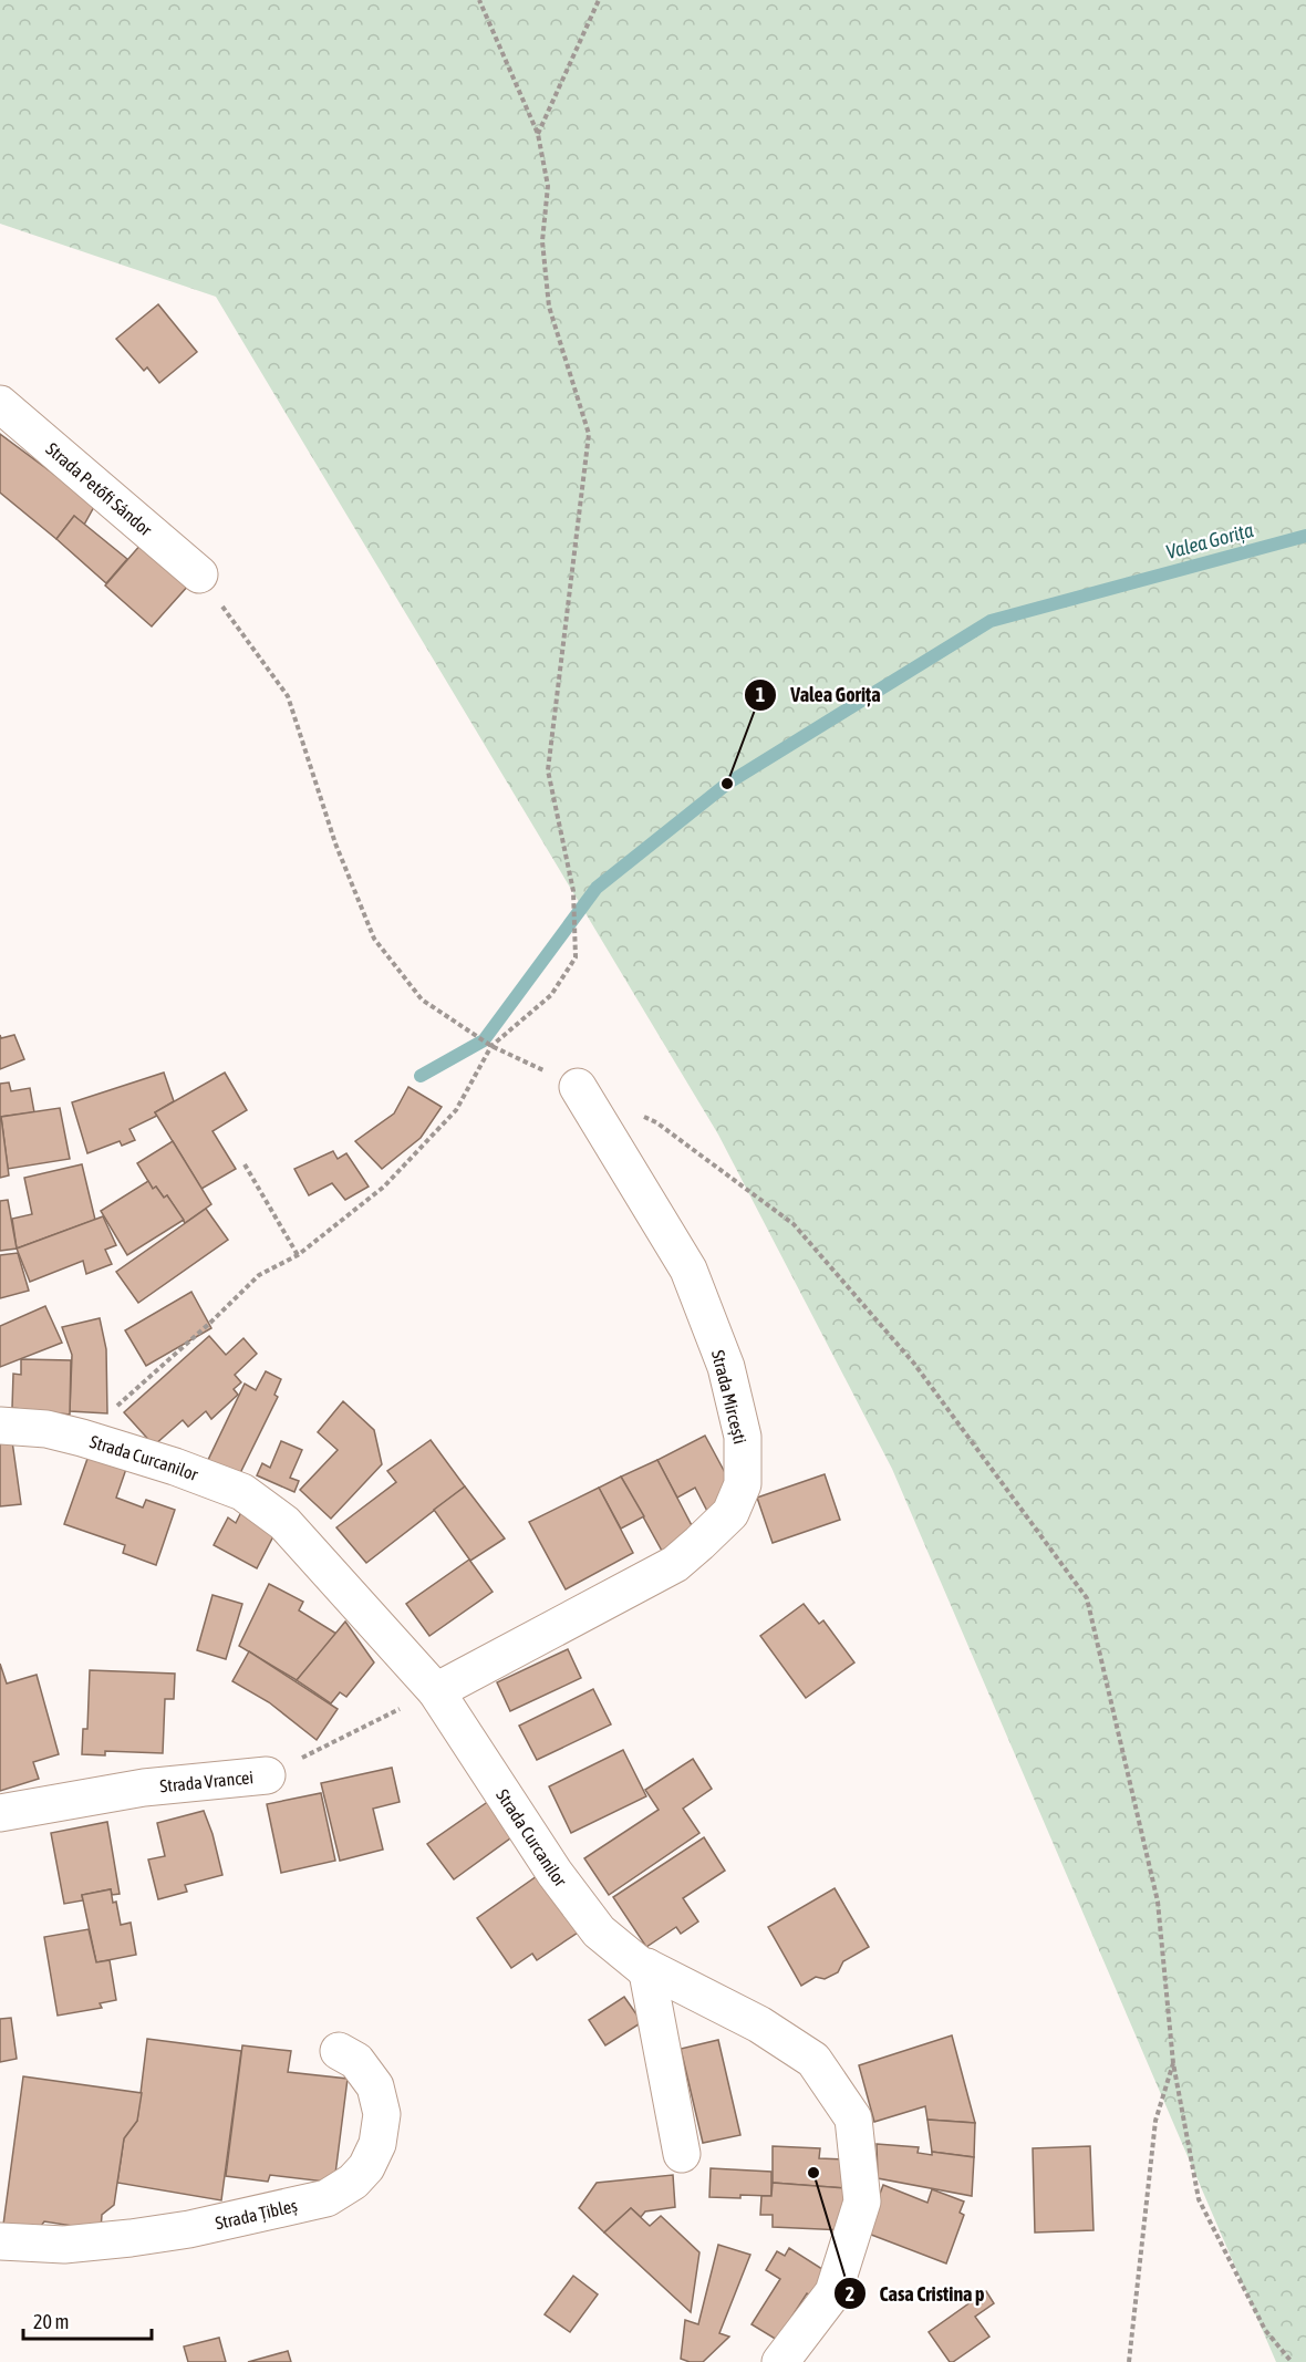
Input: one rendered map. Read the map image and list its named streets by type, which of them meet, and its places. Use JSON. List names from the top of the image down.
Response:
{
  "streets": {
    "street": [
      "Strada Petőfi Sándor",
      "Strada Mircești",
      "Strada Curcanilor",
      "Strada Vrancei",
      "Strada Țibleș"
    ]
  },
  "crossings": [
    ["Strada Mircești", "Strada Curcanilor"],
    ["Strada Mircești", "Strada Vrancei"],
    ["Strada Curcanilor", "Strada Vrancei"]
  ],
  "water": ["Valea Gorița"],
  "places": ["Valea Gorița", "Casa Cristina p"],
  "scale_bar": "20 m"
}
